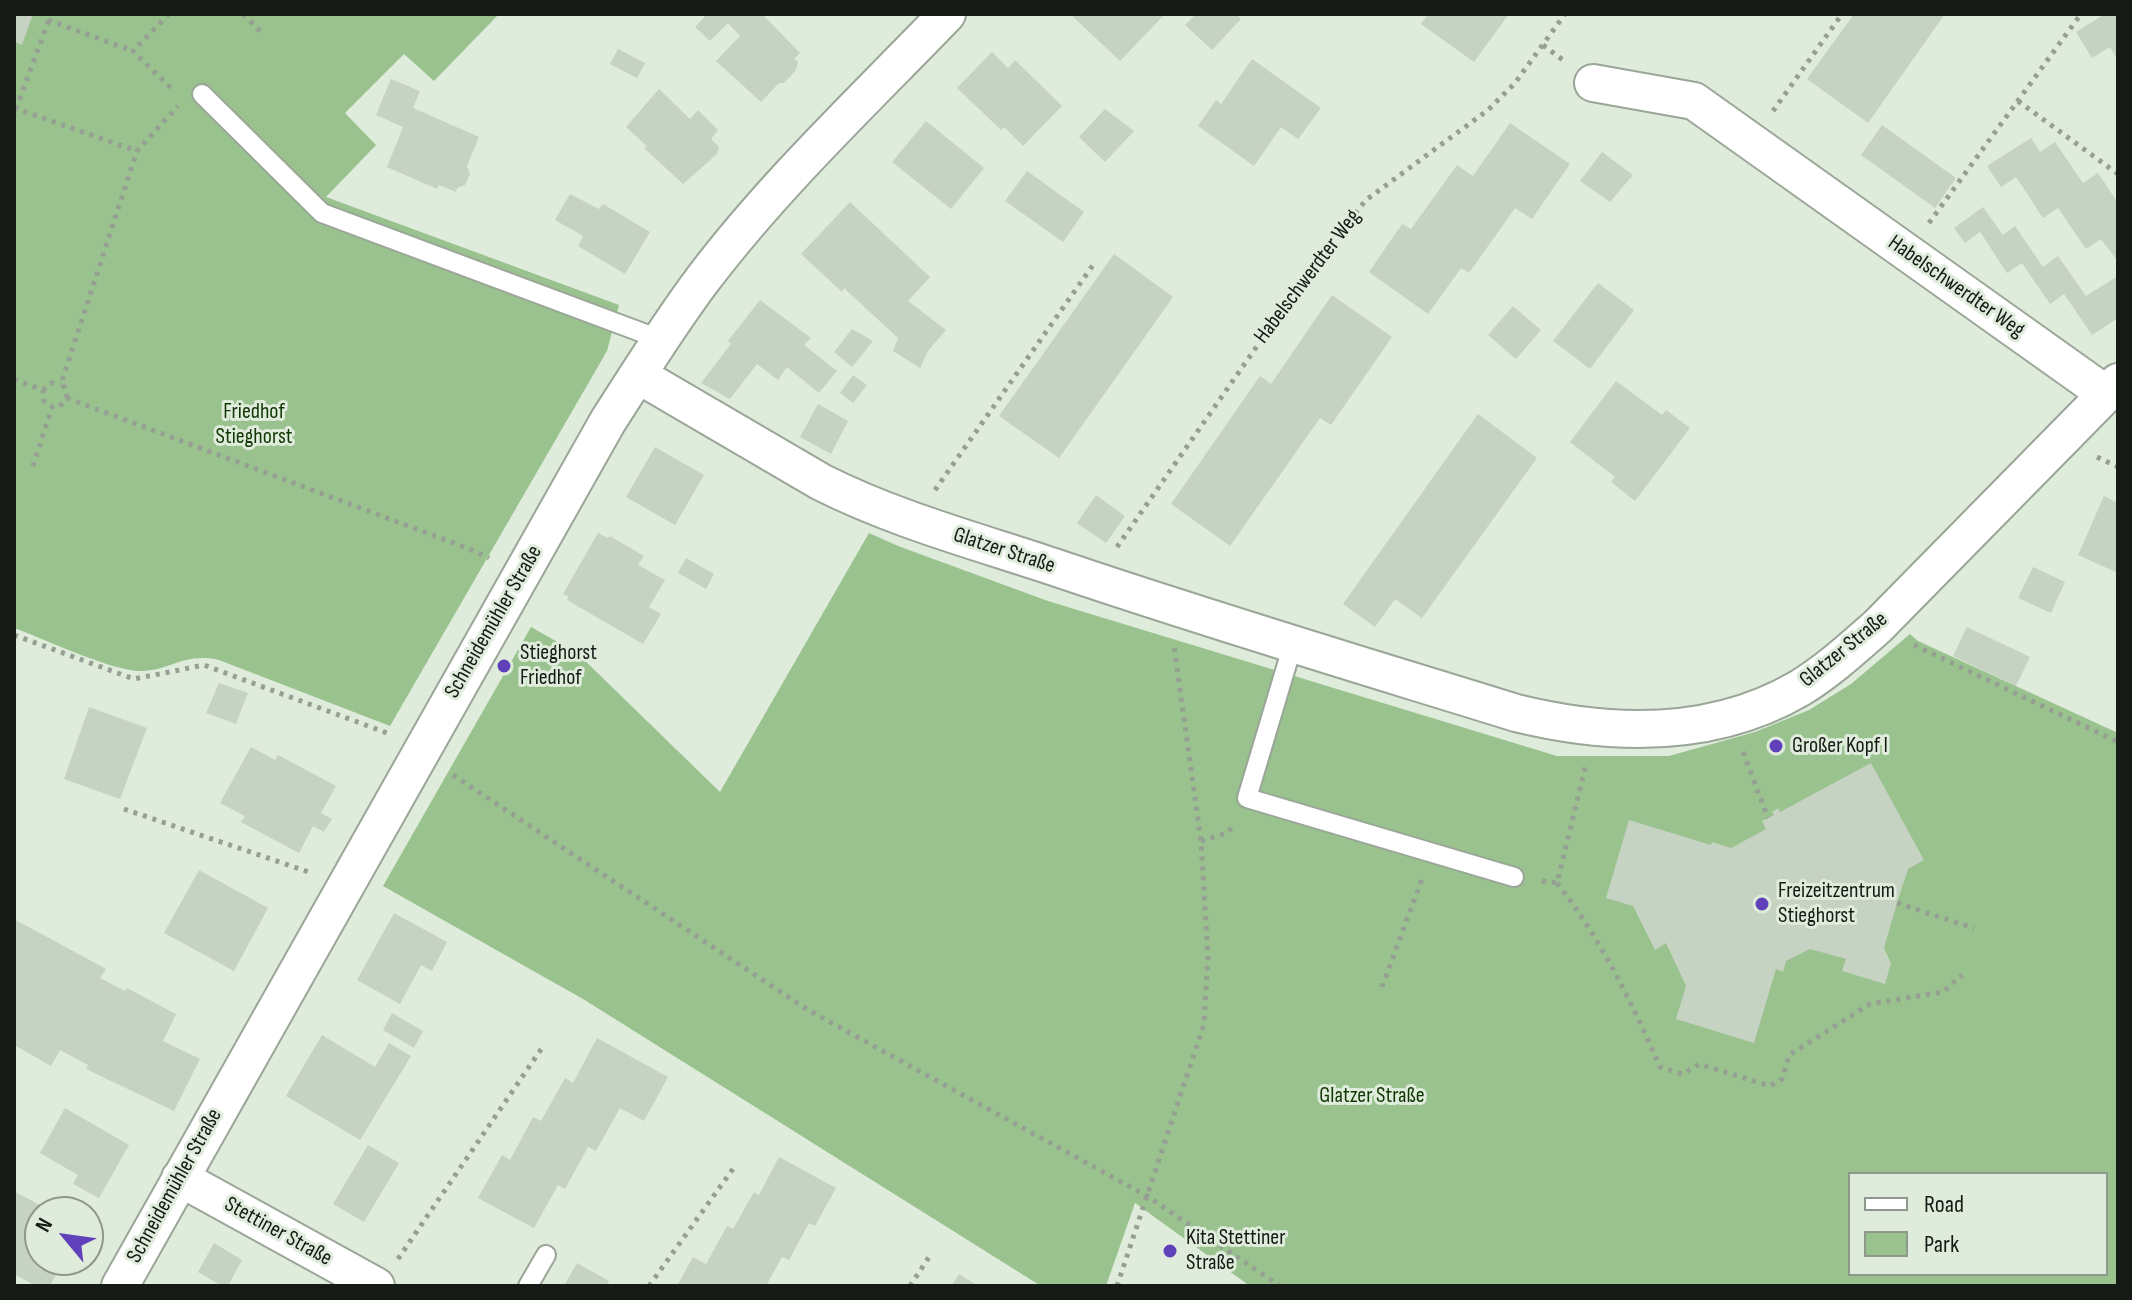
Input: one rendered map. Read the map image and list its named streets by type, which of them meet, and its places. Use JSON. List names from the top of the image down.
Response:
{
  "streets": {
    "street": [
      "Habelschwerdter Weg",
      "Glatzer Straße",
      "Schneidemühler Straße",
      "Stettiner Straße"
    ]
  },
  "crossings": [
    ["Habelschwerdter Weg", "Glatzer Straße"],
    ["Glatzer Straße", "Schneidemühler Straße"],
    ["Schneidemühler Straße", "Stettiner Straße"]
  ],
  "parks": ["Friedhof Stieghorst", "Glatzer Straße"],
  "places": [
    "Stieghorst Friedhof",
    "Großer Kopf I",
    "Freizeitzentrum Stieghorst",
    "Kita Stettiner Straße"
  ],
  "legend": ["Road", "Park"],
  "north": "top left"
}
